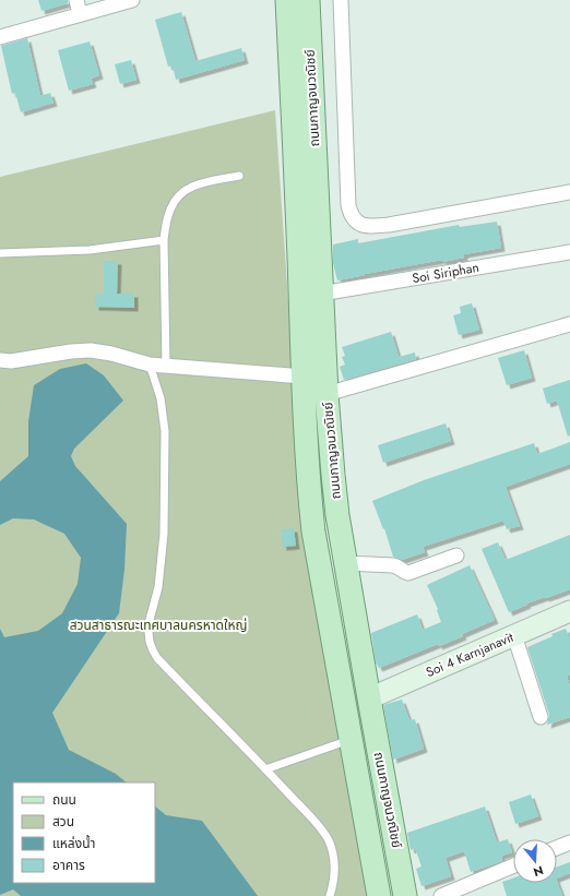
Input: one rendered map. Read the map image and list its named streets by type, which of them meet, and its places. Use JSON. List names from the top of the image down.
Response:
{
  "streets": {
    "main road": ["ถนนกาญจนวณิชย์"],
    "street": ["Soi Siriphan", "Soi 4 Karnjanavit"]
  },
  "crossings": [
    ["ถนนกาญจนวณิชย์", "Soi Siriphan"],
    ["ถนนกาญจนวณิชย์", "Soi 4 Karnjanavit"]
  ],
  "parks": ["สวนสาธารณะเทศบาลนครหาดใหญ่"],
  "legend": [
    "ถนน",
    "สวน",
    "แหล่งน้ำ",
    "อาคาร"
  ],
  "north": "bottom"
}
